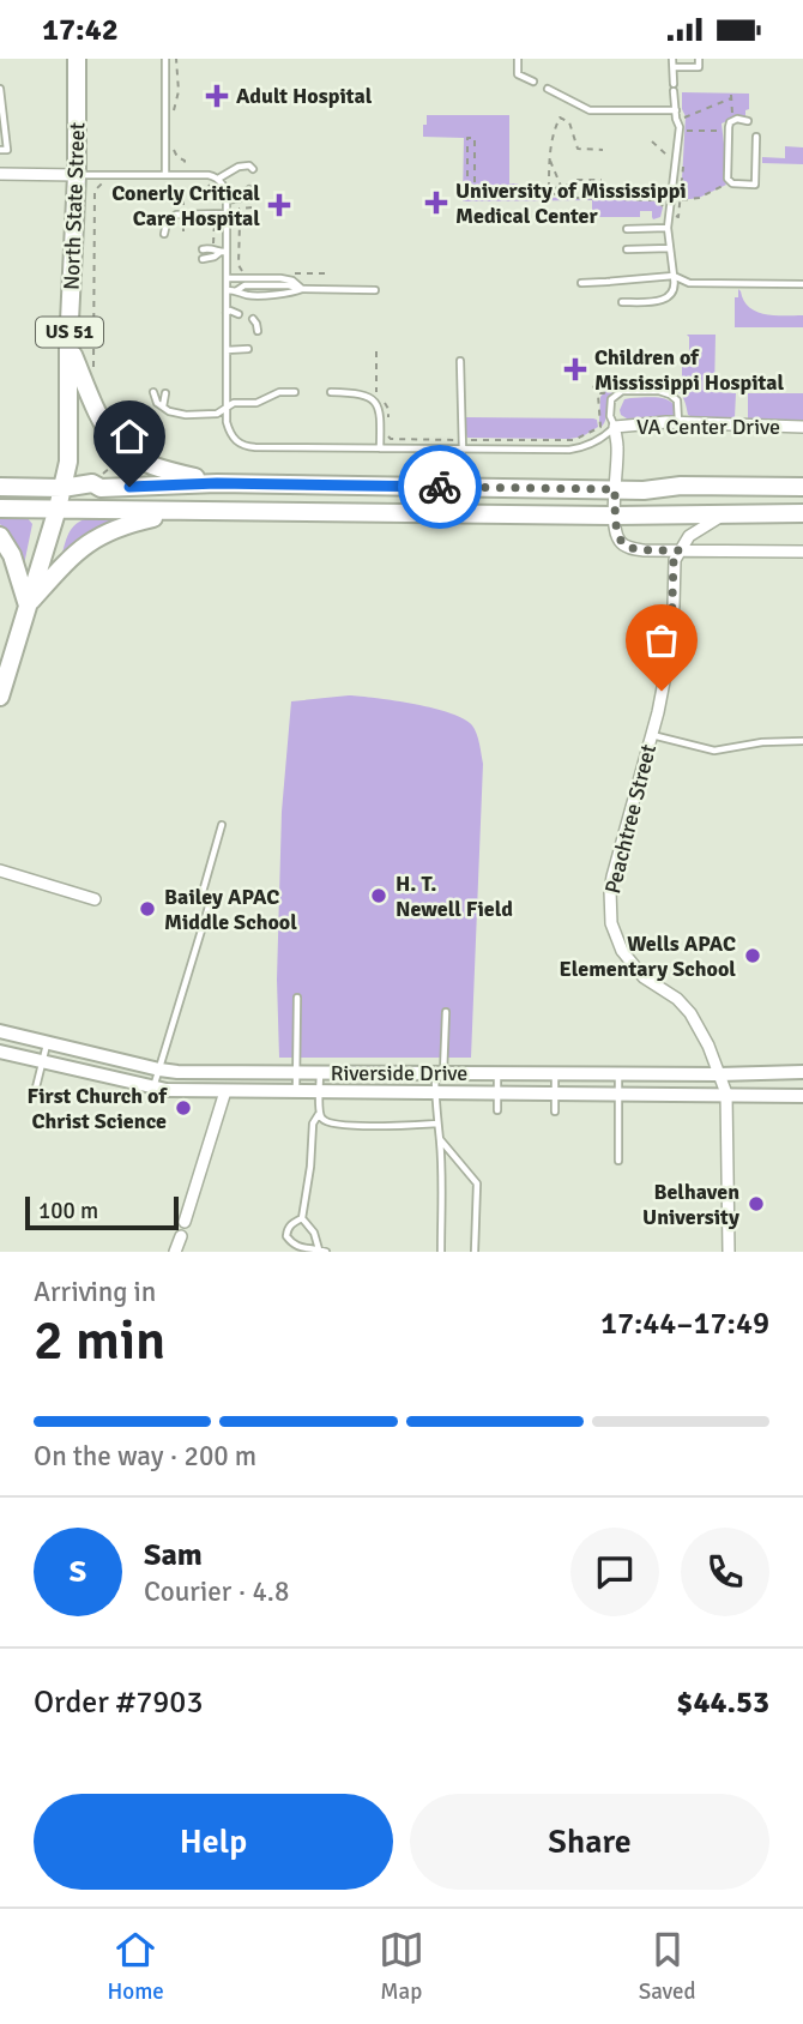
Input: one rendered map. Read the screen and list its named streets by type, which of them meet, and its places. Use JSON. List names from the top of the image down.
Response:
{
  "streets": {
    "main road": ["North State Street", "US 51"],
    "street": ["VA Center Drive", "Peachtree Street", "Riverside Drive"]
  },
  "crossings": [
    ["Peachtree Street", "Riverside Drive"]
  ],
  "places": {
    "health": [
      "Adult Hospital",
      "University of Mississippi Medical Center",
      "Conerly Critical Care Hospital",
      "Children of Mississippi Hospital"
    ],
    "other": [
      "H. T. Newell Field",
      "Bailey APAC Middle School",
      "Wells APAC Elementary School",
      "First Church of Christ Science",
      "Belhaven University"
    ]
  },
  "scale_bar": "100 m",
  "page": {
    "status": "17:42",
    "scale": "100 m",
    "heading": ["2 min", "Arriving in", "17:44–17:49"],
    "panel": [
      "Sam",
      "Courier · 4.8",
      "Order #7903",
      "$44.53"
    ],
    "bar": "On the way · 200 m",
    "round": "S",
    "buttons": ["Help", "Share"],
    "tabs": ["Home", "Map", "Saved"]
  }
}
